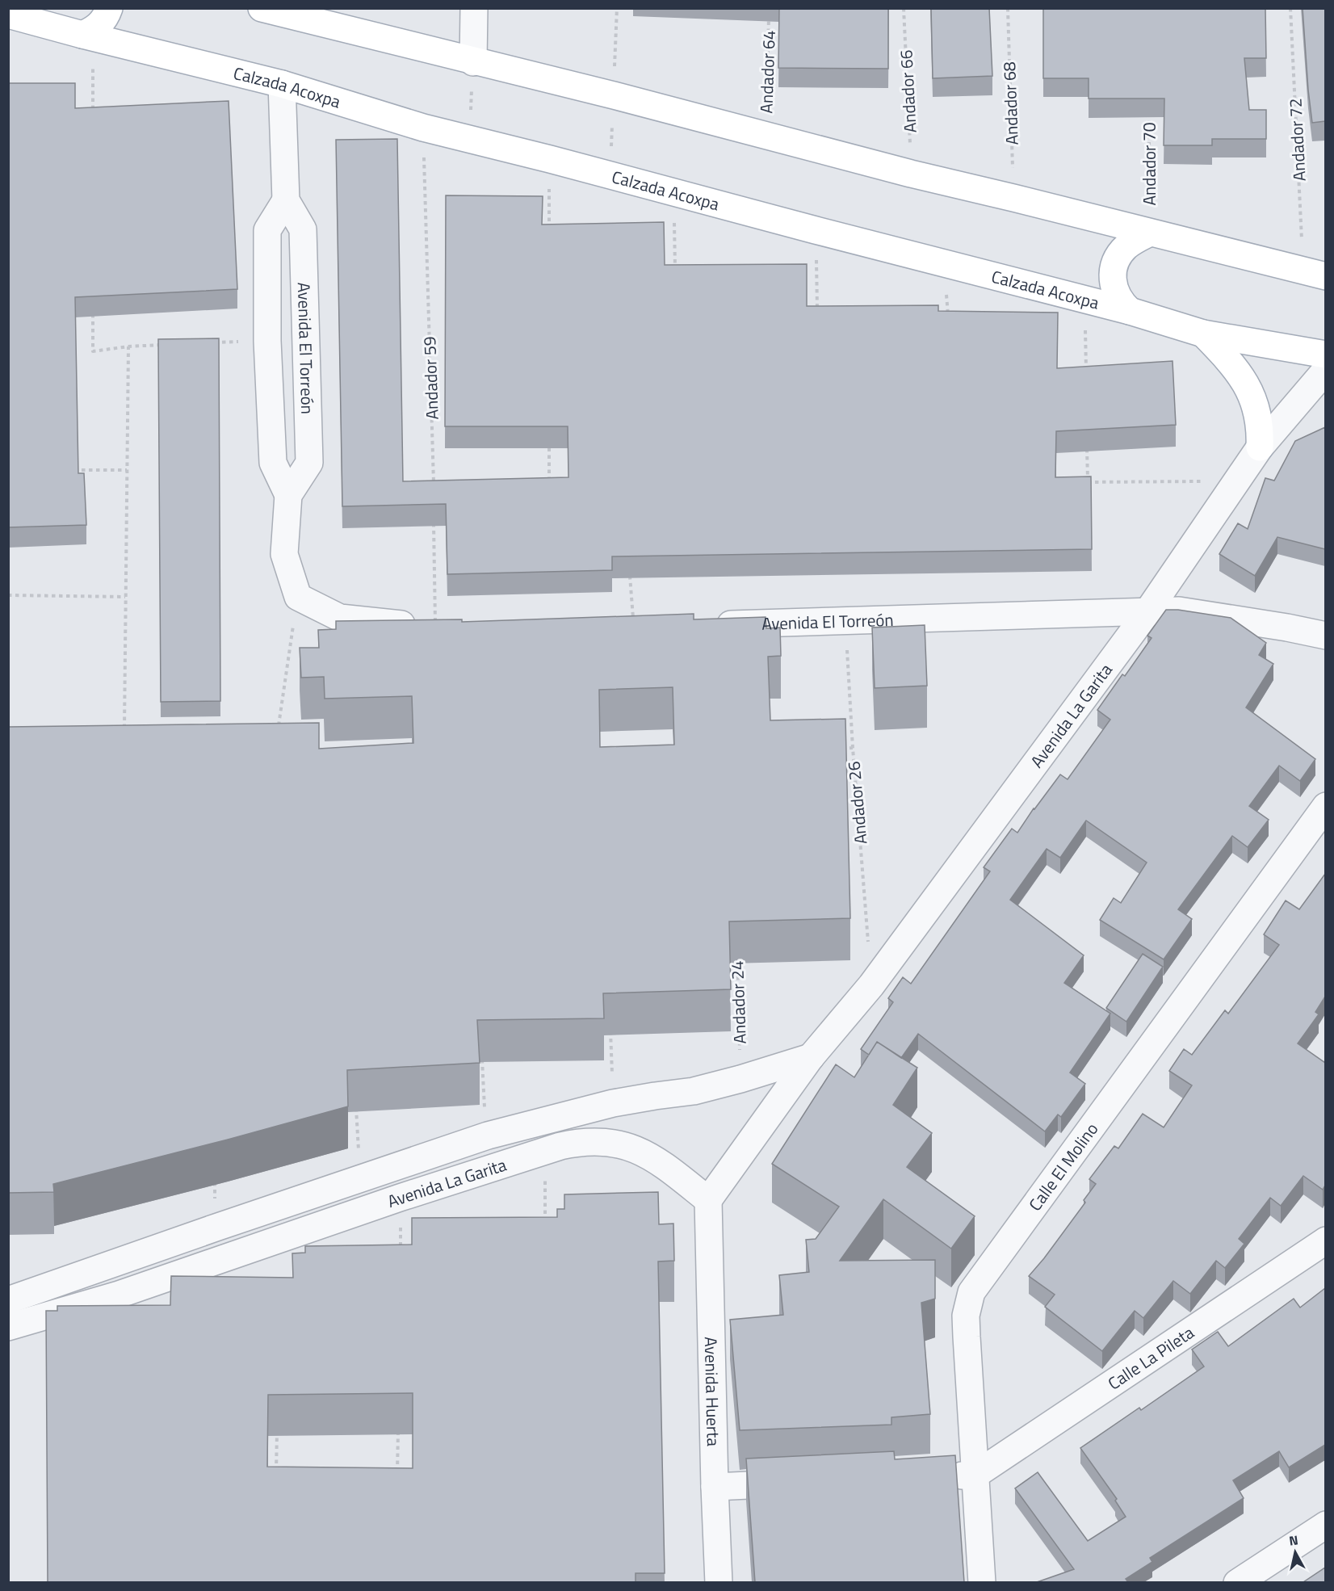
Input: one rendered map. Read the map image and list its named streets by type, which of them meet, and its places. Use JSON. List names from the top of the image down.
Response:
{
  "streets": {
    "main road": ["Calzada Acoxpa"],
    "street": [
      "Avenida El Torreón",
      "Avenida La Garita",
      "Calle El Molino",
      "Calle La Pileta",
      "Avenida Huerta"
    ],
    "path": [
      "Andador 64",
      "Andador 66",
      "Andador 68",
      "Andador 72",
      "Andador 70",
      "Andador 59",
      "Andador 26",
      "Andador 24"
    ]
  },
  "crossings": [
    ["Calzada Acoxpa", "Avenida El Torreón"],
    ["Calzada Acoxpa", "Andador 59"],
    ["Avenida El Torreón", "Avenida La Garita"],
    ["Avenida El Torreón", "Andador 26"],
    ["Avenida La Garita", "Andador 26"],
    ["Avenida La Garita", "Andador 24"],
    ["Avenida La Garita", "Avenida Huerta"],
    ["Calle El Molino", "Calle La Pileta"]
  ],
  "north": "top"
}
